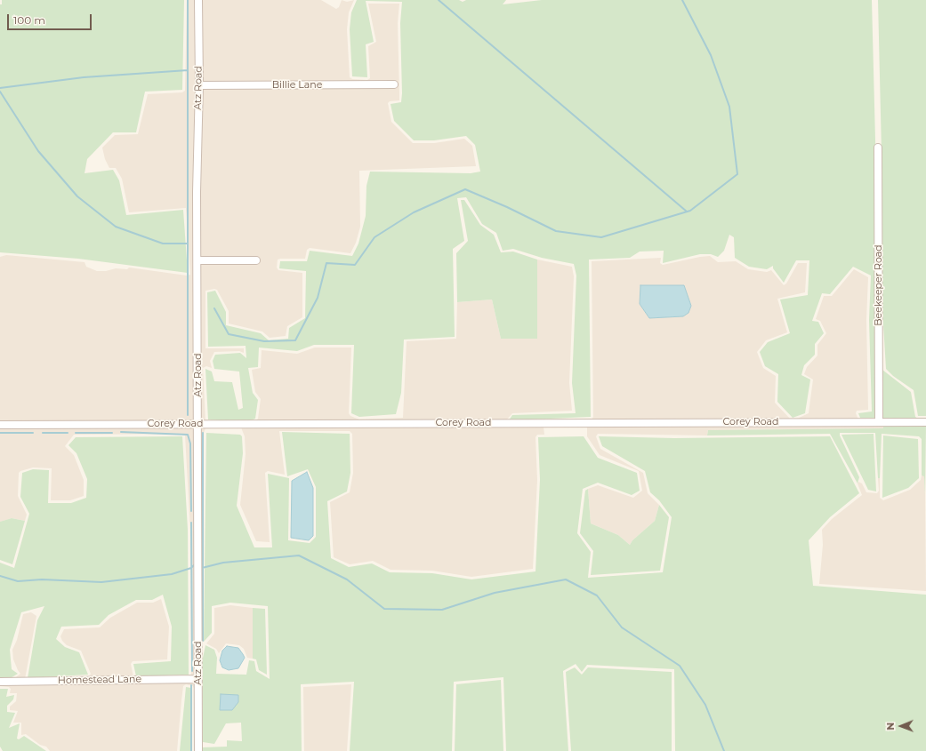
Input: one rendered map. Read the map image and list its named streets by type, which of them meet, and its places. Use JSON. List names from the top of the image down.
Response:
{
  "streets": {
    "street": [
      "Billie Lane",
      "Atz Road",
      "Beekeeper Road",
      "Corey Road",
      "Homestead Lane"
    ]
  },
  "crossings": [
    ["Billie Lane", "Atz Road"],
    ["Atz Road", "Corey Road"],
    ["Atz Road", "Homestead Lane"],
    ["Beekeeper Road", "Corey Road"]
  ],
  "scale_bar": "100 m",
  "north": "left"
}
